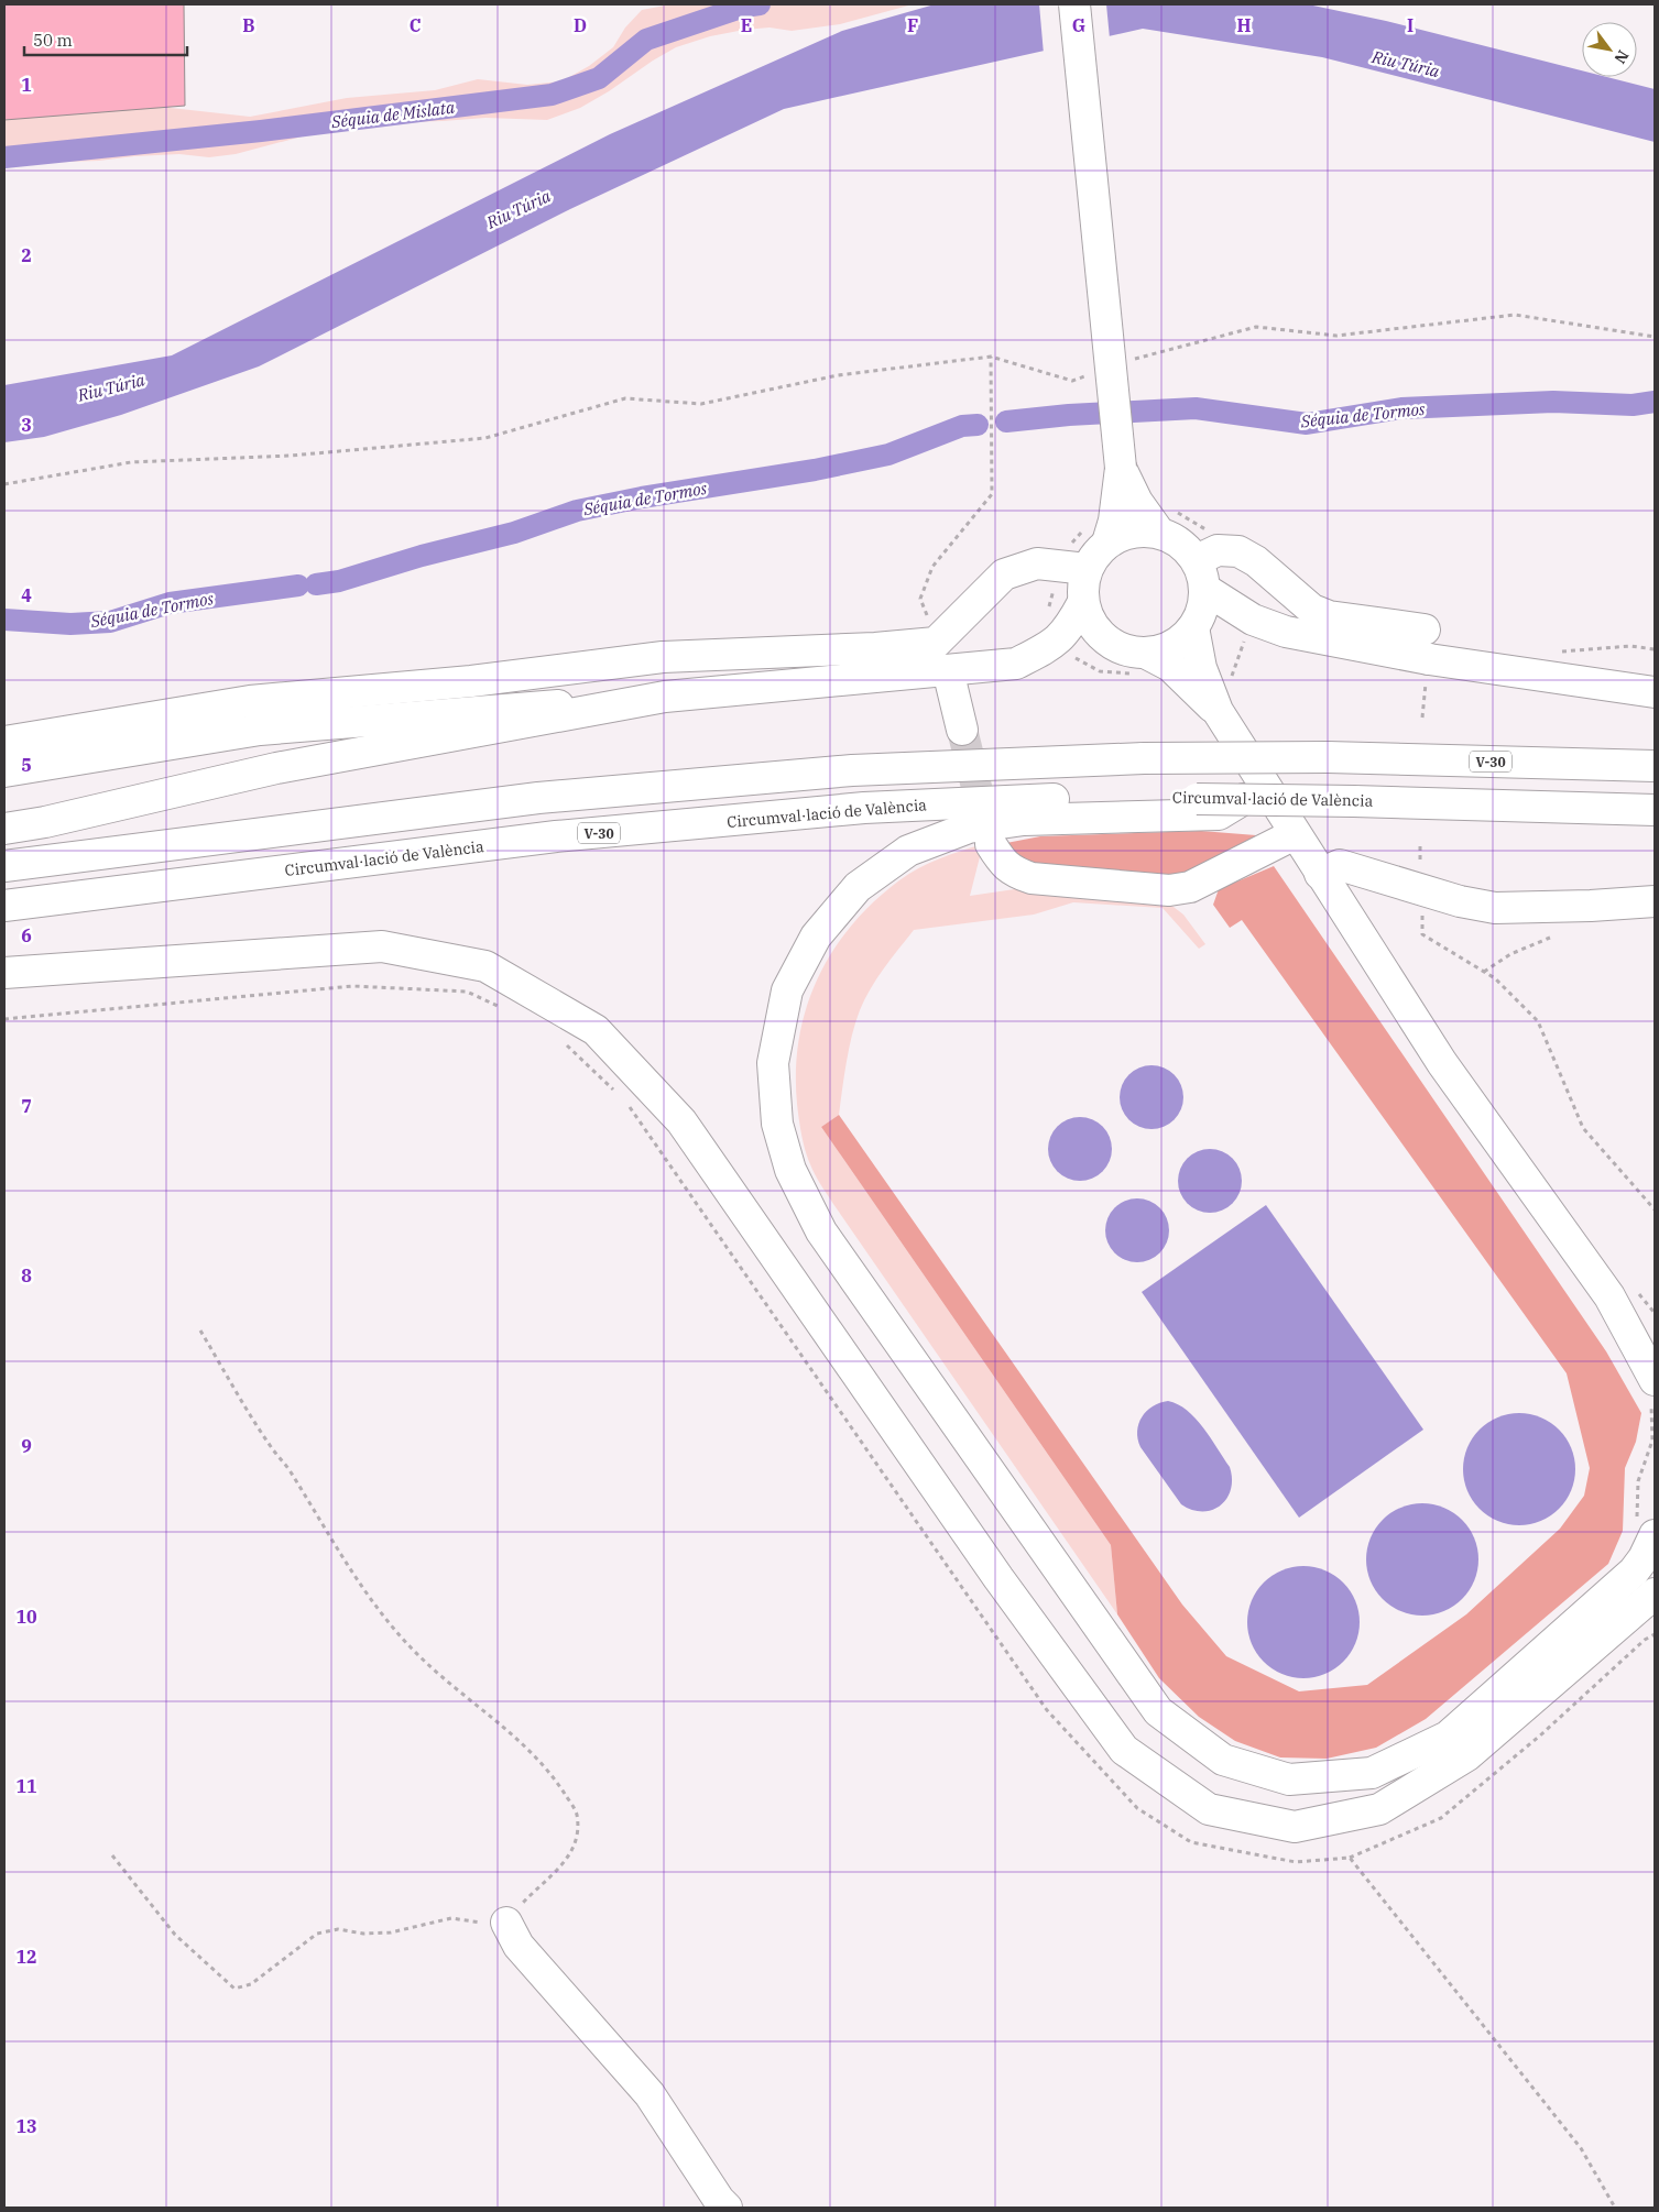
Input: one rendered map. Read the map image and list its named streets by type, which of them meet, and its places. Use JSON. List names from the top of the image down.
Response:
{
  "streets": {
    "main road": ["V-30", "Circumval·lació de València"]
  },
  "water": ["Riu Túria", "Séquia de Mislata", "Séquia de Tormos"],
  "scale_bar": "50 m",
  "north": "bottom right",
  "grid": {
    "columns": [
      "B",
      "C",
      "D",
      "E",
      "F",
      "G",
      "H",
      "I"
    ],
    "rows": [
      "1",
      "2",
      "3",
      "4",
      "5",
      "6",
      "7",
      "8",
      "9",
      "10",
      "11",
      "12",
      "13"
    ]
  }
}
